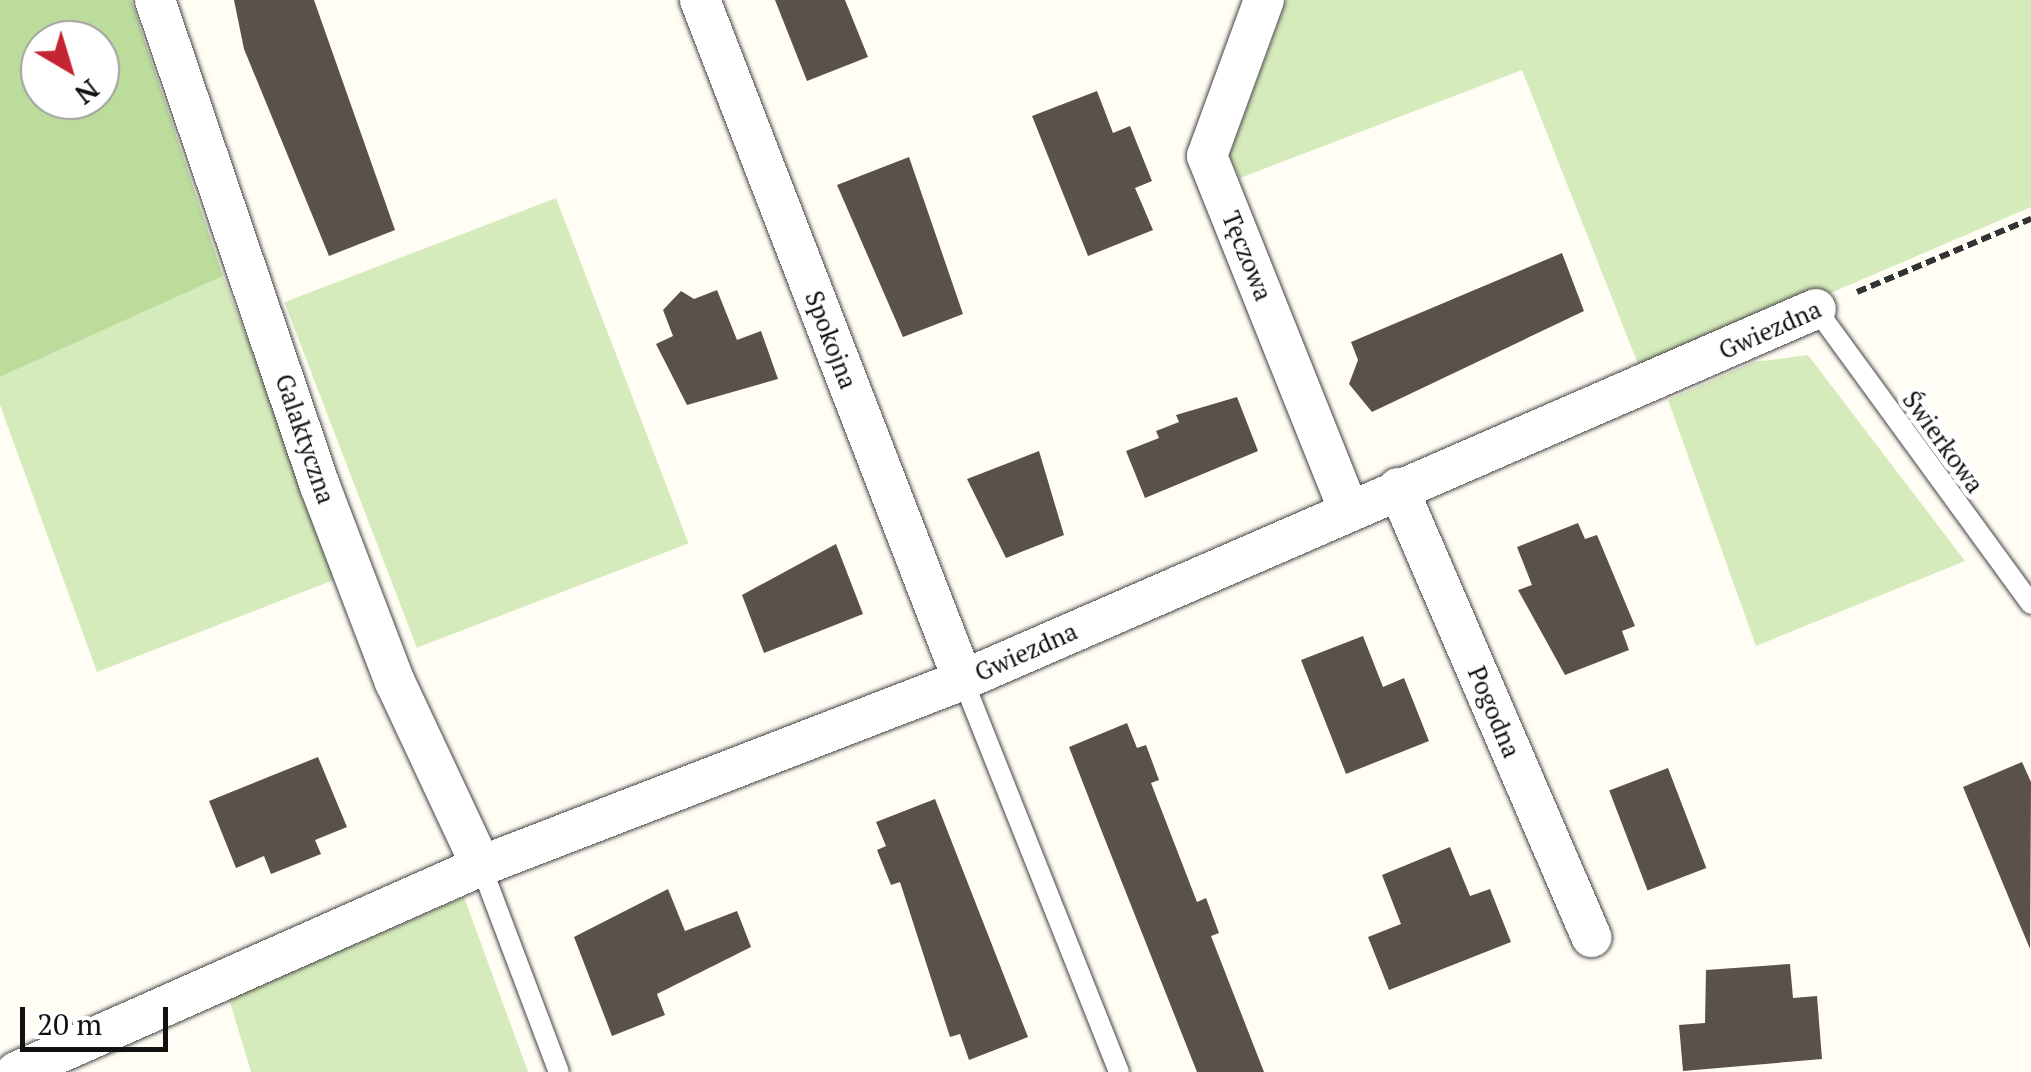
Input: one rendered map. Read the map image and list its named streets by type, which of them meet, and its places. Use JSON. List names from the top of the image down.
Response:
{
  "streets": {
    "street": [
      "Tęczowa",
      "Gwiezdna",
      "Spokojna",
      "Galaktyczna",
      "Pogodna"
    ],
    "lane": ["Świerkowa"]
  },
  "crossings": [
    ["Tęczowa", "Gwiezdna"],
    ["Gwiezdna", "Spokojna"],
    ["Gwiezdna", "Galaktyczna"],
    ["Gwiezdna", "Świerkowa"],
    ["Gwiezdna", "Pogodna"]
  ],
  "scale_bar": "20 m",
  "north": "bottom right"
}
